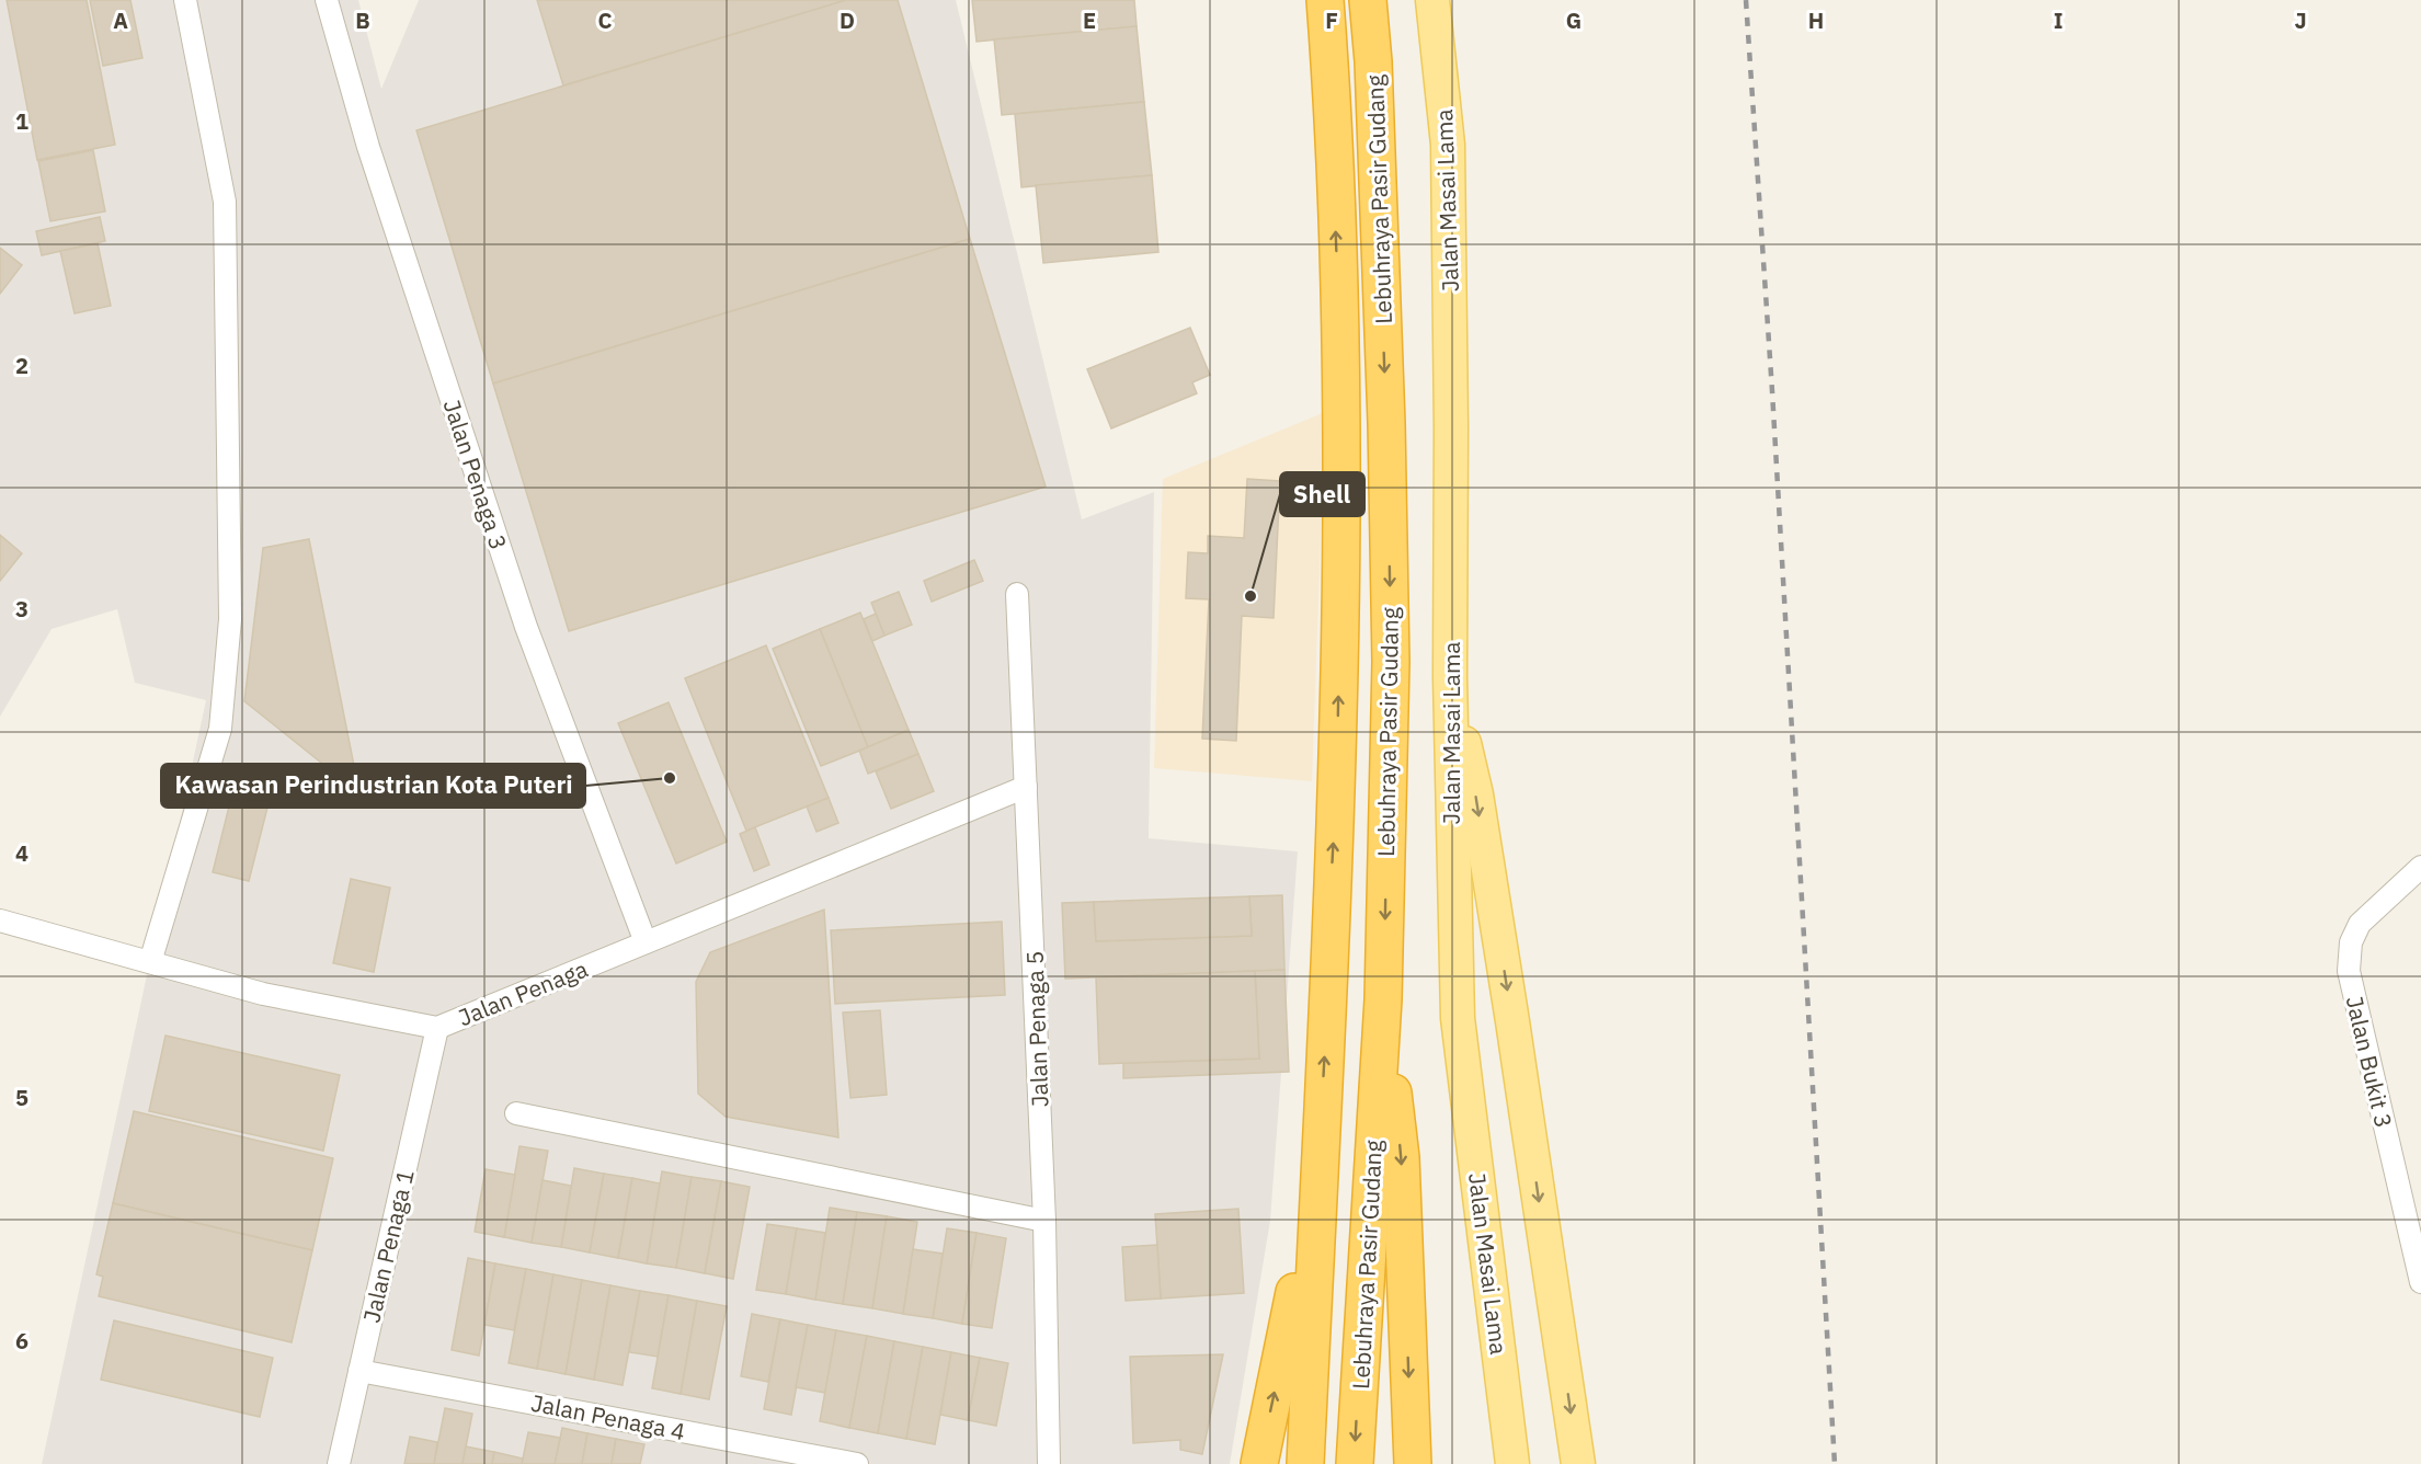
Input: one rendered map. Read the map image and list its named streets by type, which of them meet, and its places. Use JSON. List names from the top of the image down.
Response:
{
  "streets": {
    "highway": ["Lebuhraya Pasir Gudang"],
    "main road": ["Jalan Masai Lama"],
    "street": [
      "Jalan Penaga 3",
      "Jalan Penaga",
      "Jalan Penaga 5",
      "Jalan Bukit 3",
      "Jalan Penaga 1",
      "Jalan Penaga 4"
    ]
  },
  "crossings": [
    ["Jalan Penaga 3", "Jalan Penaga"],
    ["Jalan Penaga", "Jalan Penaga 5"],
    ["Jalan Penaga", "Jalan Penaga 1"],
    ["Jalan Penaga 1", "Jalan Penaga 4"]
  ],
  "places": ["Shell", "Kawasan Perindustrian Kota Puteri"],
  "grid": {
    "columns": [
      "A",
      "B",
      "C",
      "D",
      "E",
      "F",
      "G",
      "H",
      "I",
      "J"
    ],
    "rows": [
      "1",
      "2",
      "3",
      "4",
      "5",
      "6"
    ]
  }
}
